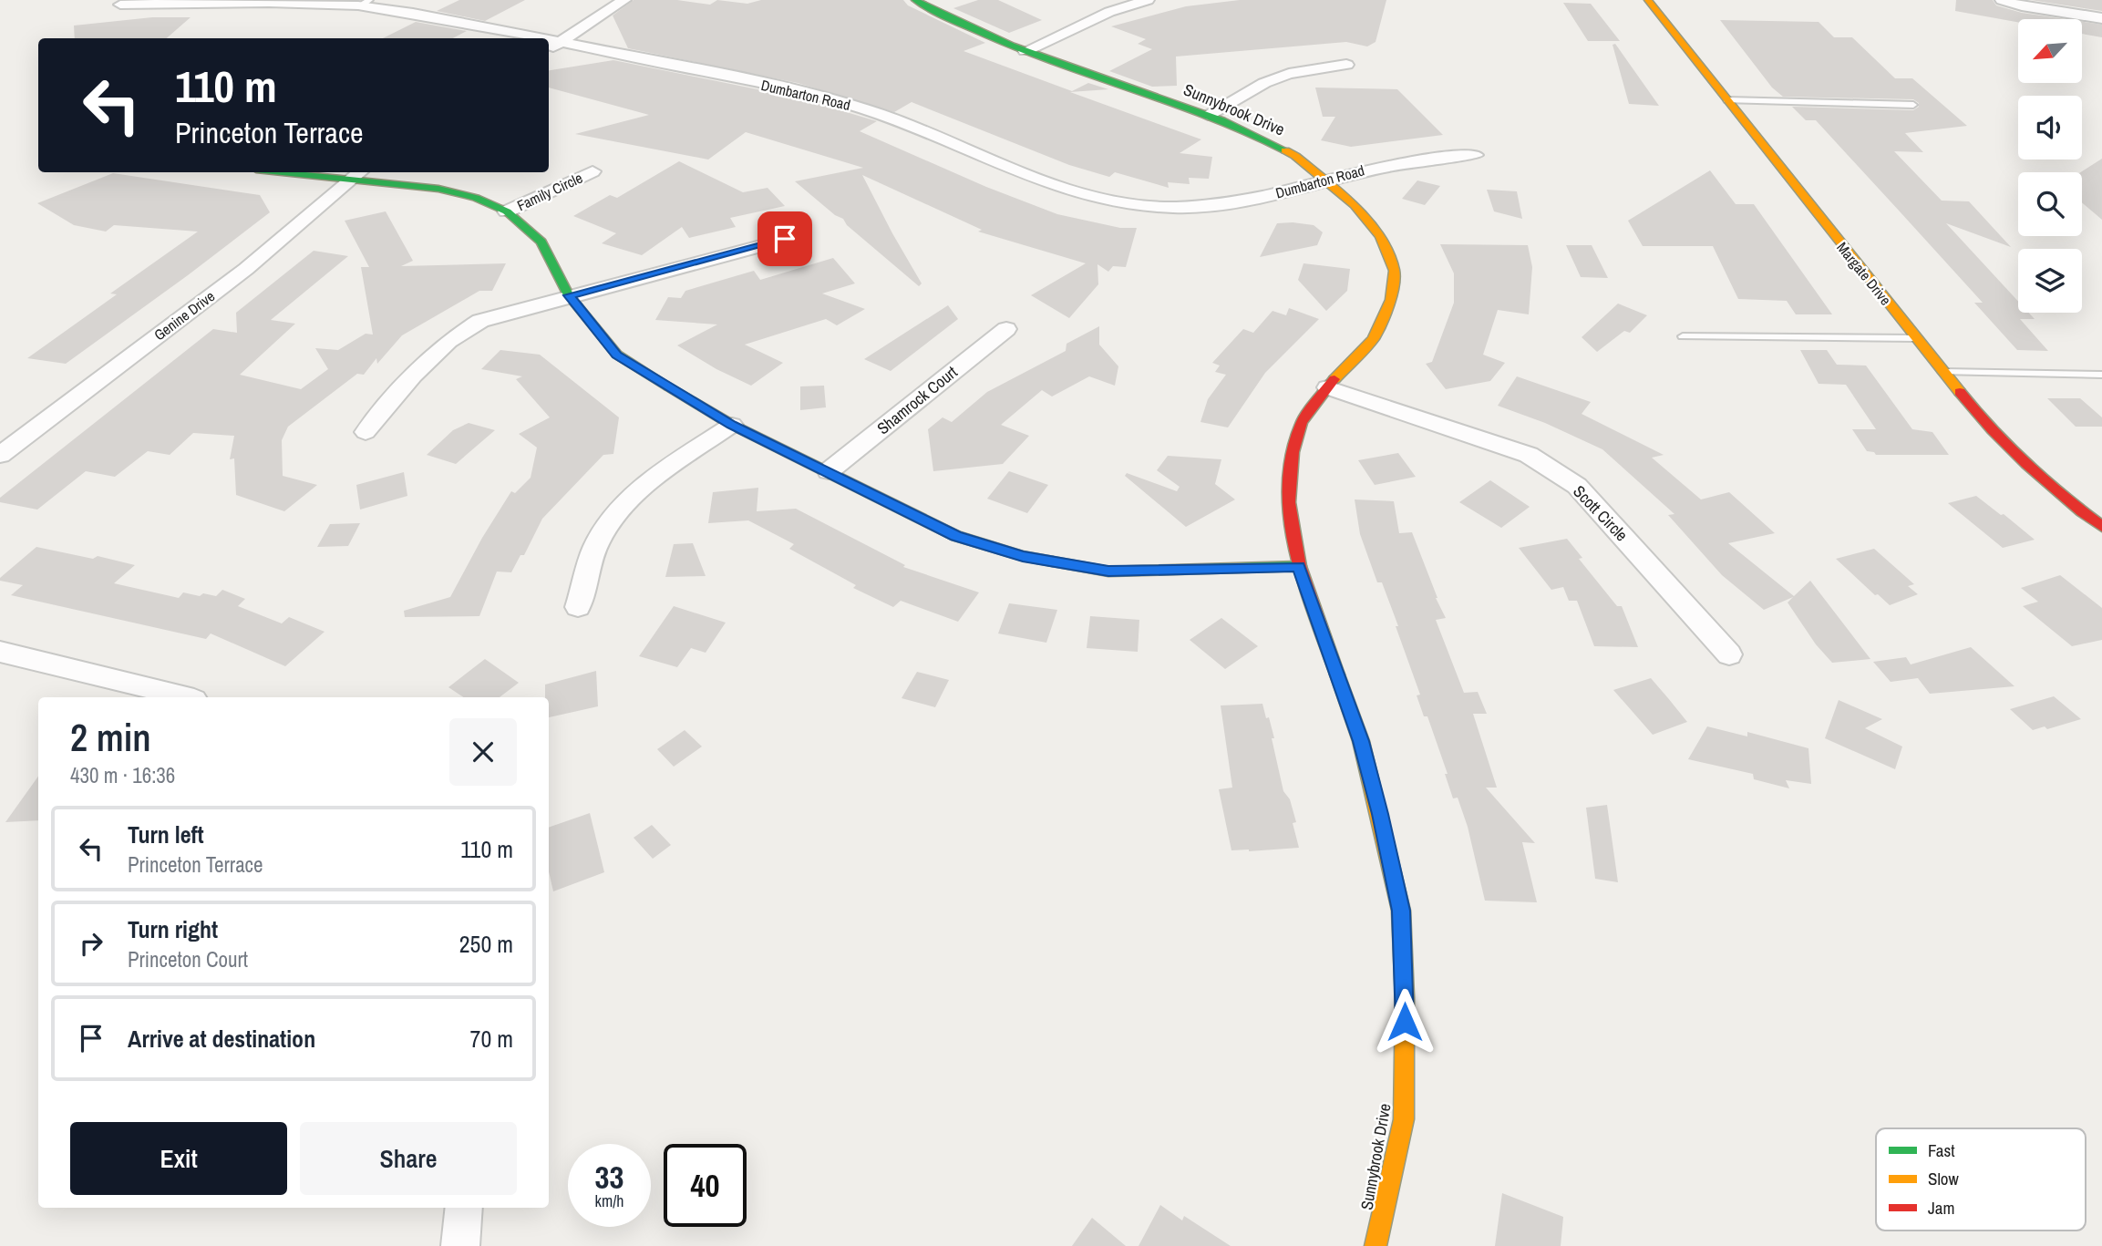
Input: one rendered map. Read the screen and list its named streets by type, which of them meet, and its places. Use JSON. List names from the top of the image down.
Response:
{
  "streets": {
    "street": [
      "Dumbarton Road",
      "Sunnybrook Drive",
      "Family Circle",
      "Margate Drive",
      "Genine Drive",
      "Shamrock Court",
      "Scott Circle"
    ]
  },
  "crossings": [
    ["Dumbarton Road", "Sunnybrook Drive"],
    ["Sunnybrook Drive", "Scott Circle"]
  ],
  "legend": ["Fast", "Slow", "Jam"],
  "north": "bottom left",
  "page": {
    "turn": ["110 m", "Princeton Terrace"],
    "heading": ["2 min", "430 m · 16:36"],
    "list": [
      {
        "name": "Turn left",
        "note": "Princeton Terrace",
        "value": "110 m"
      },
      {
        "name": "Turn right",
        "note": "Princeton Court",
        "value": "250 m"
      },
      {
        "name": "Arrive at destination",
        "value": "70 m"
      }
    ],
    "buttons": ["Exit", "Share"],
    "speed": "33 km/h",
    "limit": "40"
  }
}
